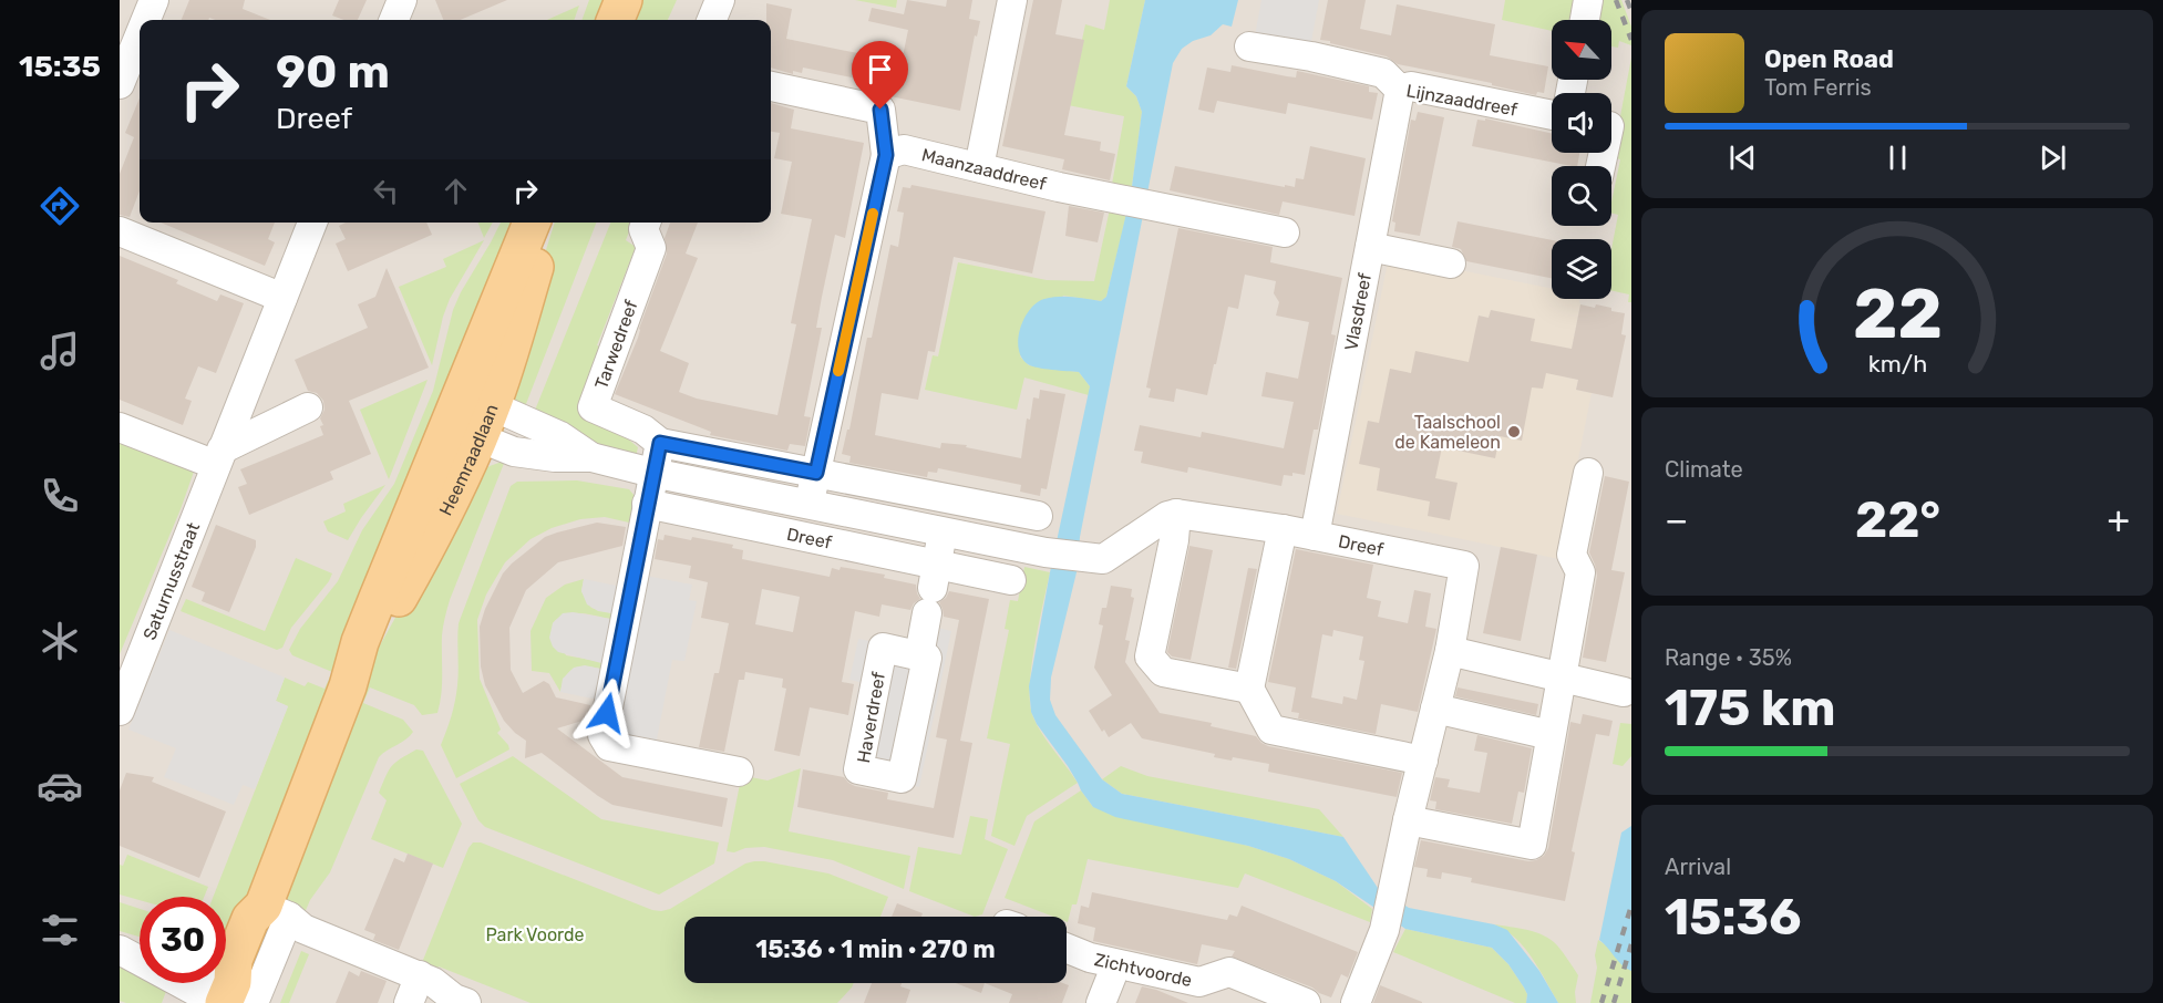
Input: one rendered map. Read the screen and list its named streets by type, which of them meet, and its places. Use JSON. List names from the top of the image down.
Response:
{
  "streets": {
    "main road": ["Heemraadlaan"],
    "street": [
      "Lijnzaaddreef",
      "Maanzaaddreef",
      "Vlasdreef",
      "Tarwedreef",
      "Dreef",
      "Saturnusstraat",
      "Zichtvoorde"
    ]
  },
  "crossings": [
    ["Lijnzaaddreef", "Vlasdreef"],
    ["Vlasdreef", "Dreef"],
    ["Heemraadlaan", "Dreef"]
  ],
  "parks": ["Park Voorde"],
  "places": ["Taalschool de Kameleon"],
  "north": "top left",
  "page": {
    "tabs": "15:35",
    "turn": ["90 m", "Dreef"],
    "song": ["Open Road", "Tom Ferris"],
    "tile": [
      "Climate",
      ["Range · 35%", "175 km"],
      ["Arrival", "15:36"]
    ],
    "heat": ["−", "22°", "+"],
    "limit": "30",
    "trip": "15:36 · 1 min · 270 m",
    "gauge": ["22", "km/h"]
  }
}
